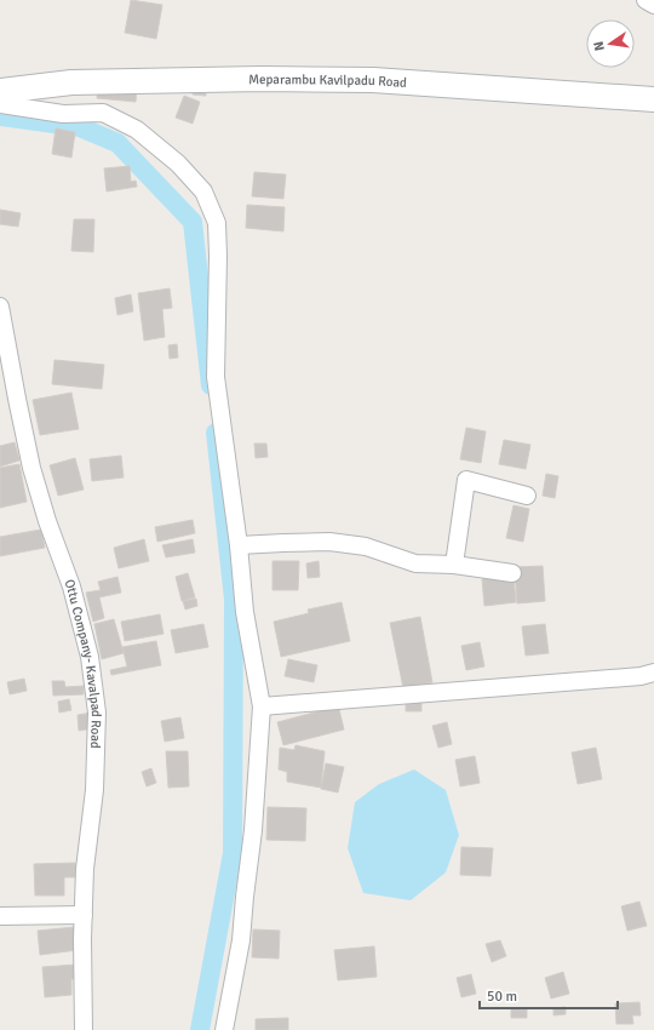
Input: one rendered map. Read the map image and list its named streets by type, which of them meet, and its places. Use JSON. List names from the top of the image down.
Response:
{
  "streets": {
    "main road": ["Meparambu Kavilpadu Road"],
    "street": ["Ottu Company- Kavalpad Road"]
  },
  "scale_bar": "50 m",
  "north": "left"
}
